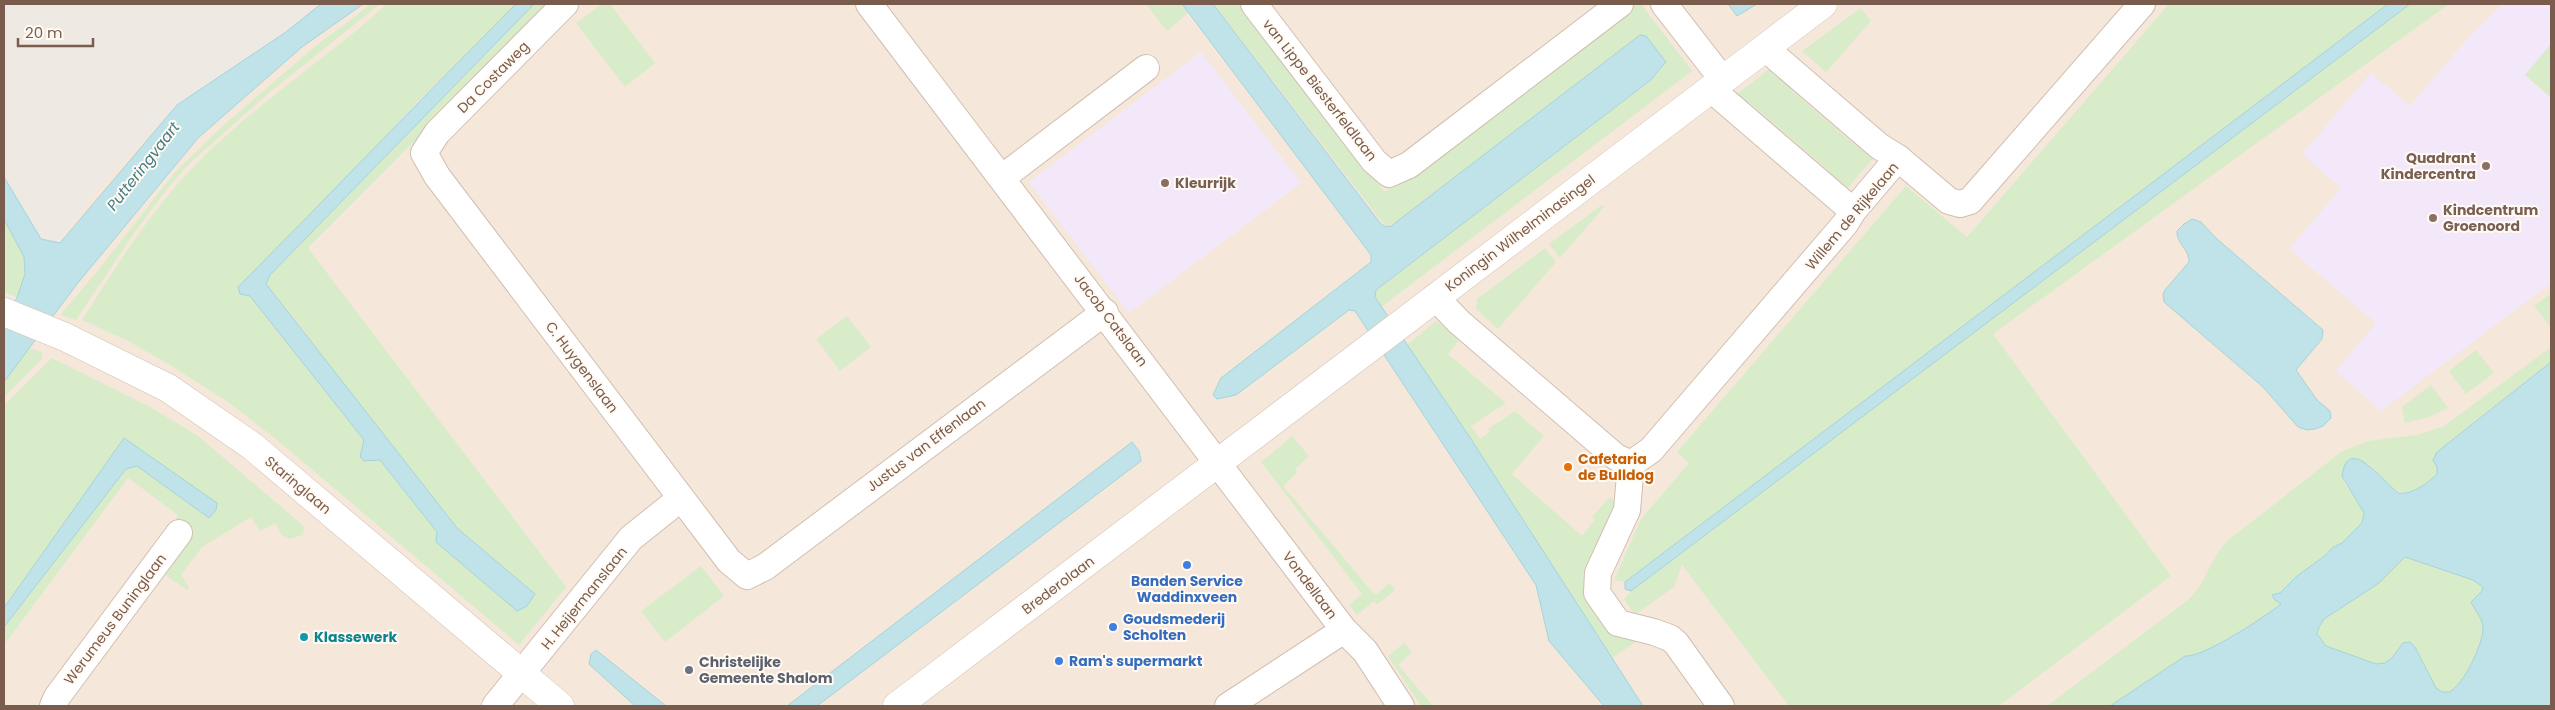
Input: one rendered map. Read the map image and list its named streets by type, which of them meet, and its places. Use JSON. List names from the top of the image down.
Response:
{
  "streets": {
    "street": [
      "Da Costaweg",
      "van Lippe Biesterfeldlaan",
      "Willem de Rijkelaan",
      "Koningin Wilhelminasingel",
      "Jacob Catslaan",
      "C. Huygenslaan",
      "Justus van Effenlaan",
      "Staringlaan",
      "Brederolaan",
      "Vondellaan",
      "H. Heijermanslaan",
      "Werumeus Buninglaan"
    ]
  },
  "crossings": [
    ["Da Costaweg", "C. Huygenslaan"],
    ["Koningin Wilhelminasingel", "Jacob Catslaan"],
    ["Koningin Wilhelminasingel", "Brederolaan"],
    ["Koningin Wilhelminasingel", "Vondellaan"],
    ["Jacob Catslaan", "Justus van Effenlaan"],
    ["Jacob Catslaan", "Brederolaan"],
    ["Jacob Catslaan", "Vondellaan"],
    ["C. Huygenslaan", "Justus van Effenlaan"],
    ["C. Huygenslaan", "H. Heijermanslaan"],
    ["Staringlaan", "H. Heijermanslaan"],
    ["Brederolaan", "Vondellaan"]
  ],
  "water": ["Putteringvaart"],
  "places": [
    "Quadrant Kindercentra",
    "Kleurrijk",
    "Kindcentrum Groenoord",
    "Cafetaria de Bulldog",
    "Banden Service Waddinxveen",
    "Goudsmederij Scholten",
    "Klassewerk",
    "Ram's supermarkt",
    "Christelijke Gemeente Shalom"
  ],
  "scale_bar": "20 m"
}
